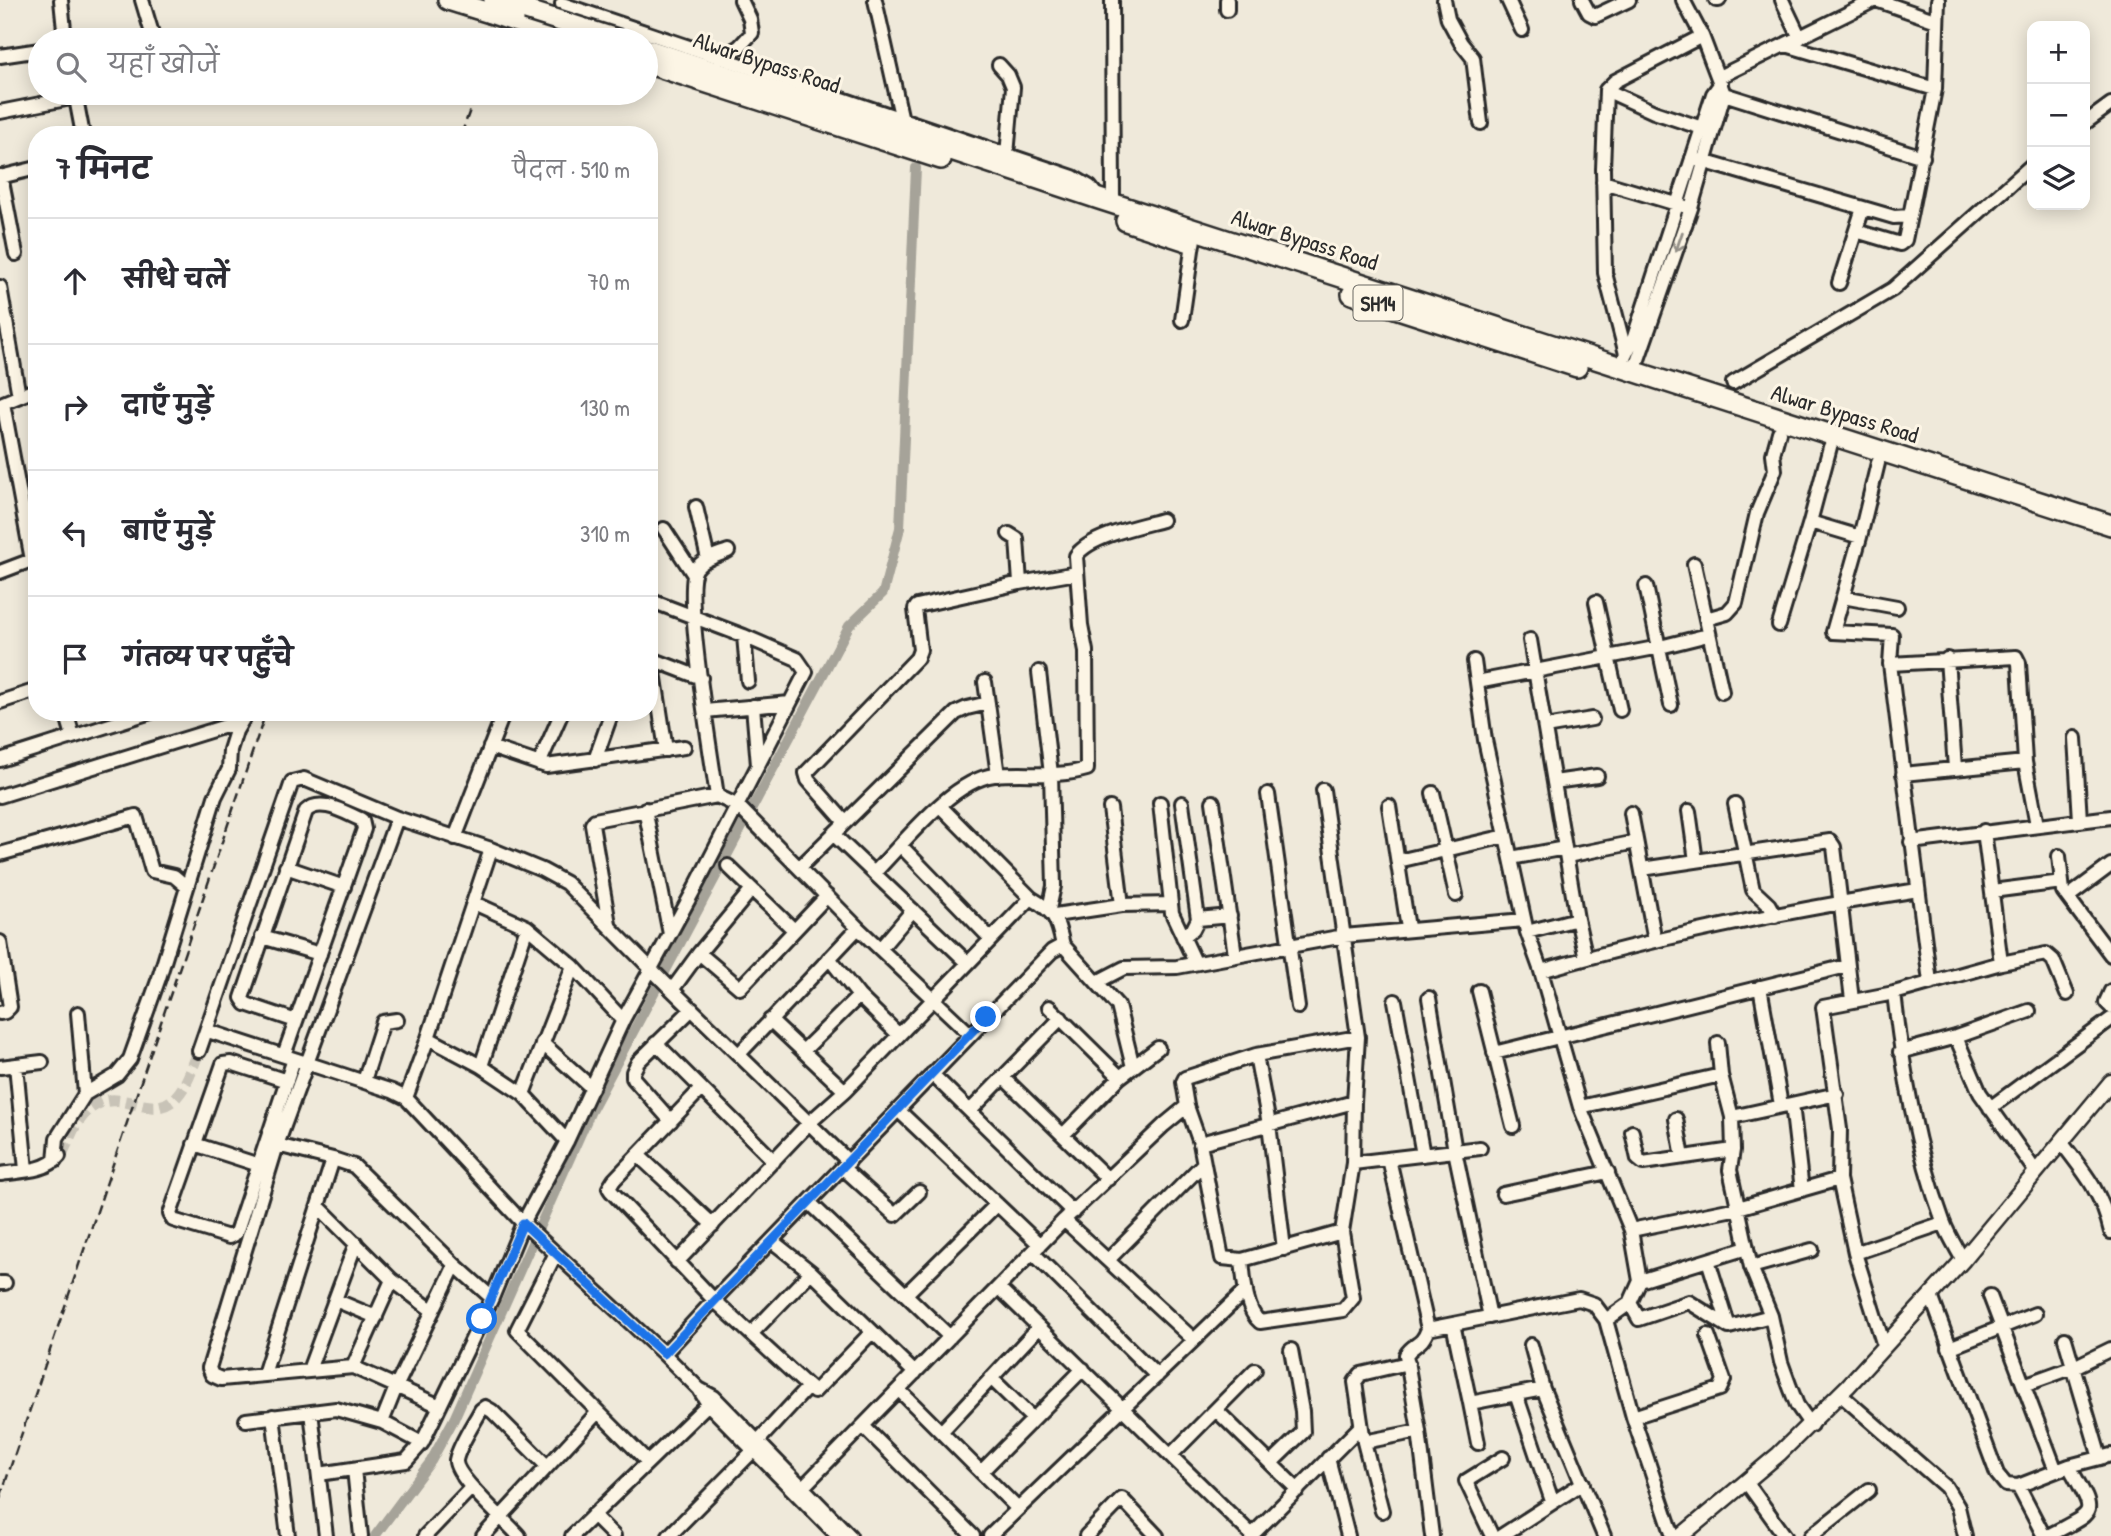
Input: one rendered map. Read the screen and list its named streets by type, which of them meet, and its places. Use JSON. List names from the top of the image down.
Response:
{
  "streets": {
    "main road": ["Alwar Bypass Road", "SH14"]
  },
  "page": {
    "map_buttons": ["+", "−"],
    "search": "यहाँ खोजें",
    "heading": ["7 मिनट", "पैदल · 510 m"],
    "list": [
      ["सीधे चलें", "70 m"],
      ["दाएँ मुड़ें", "130 m"],
      ["बाएँ मुड़ें", "310 m"],
      "गंतव्य पर पहुँचे"
    ]
  }
}
